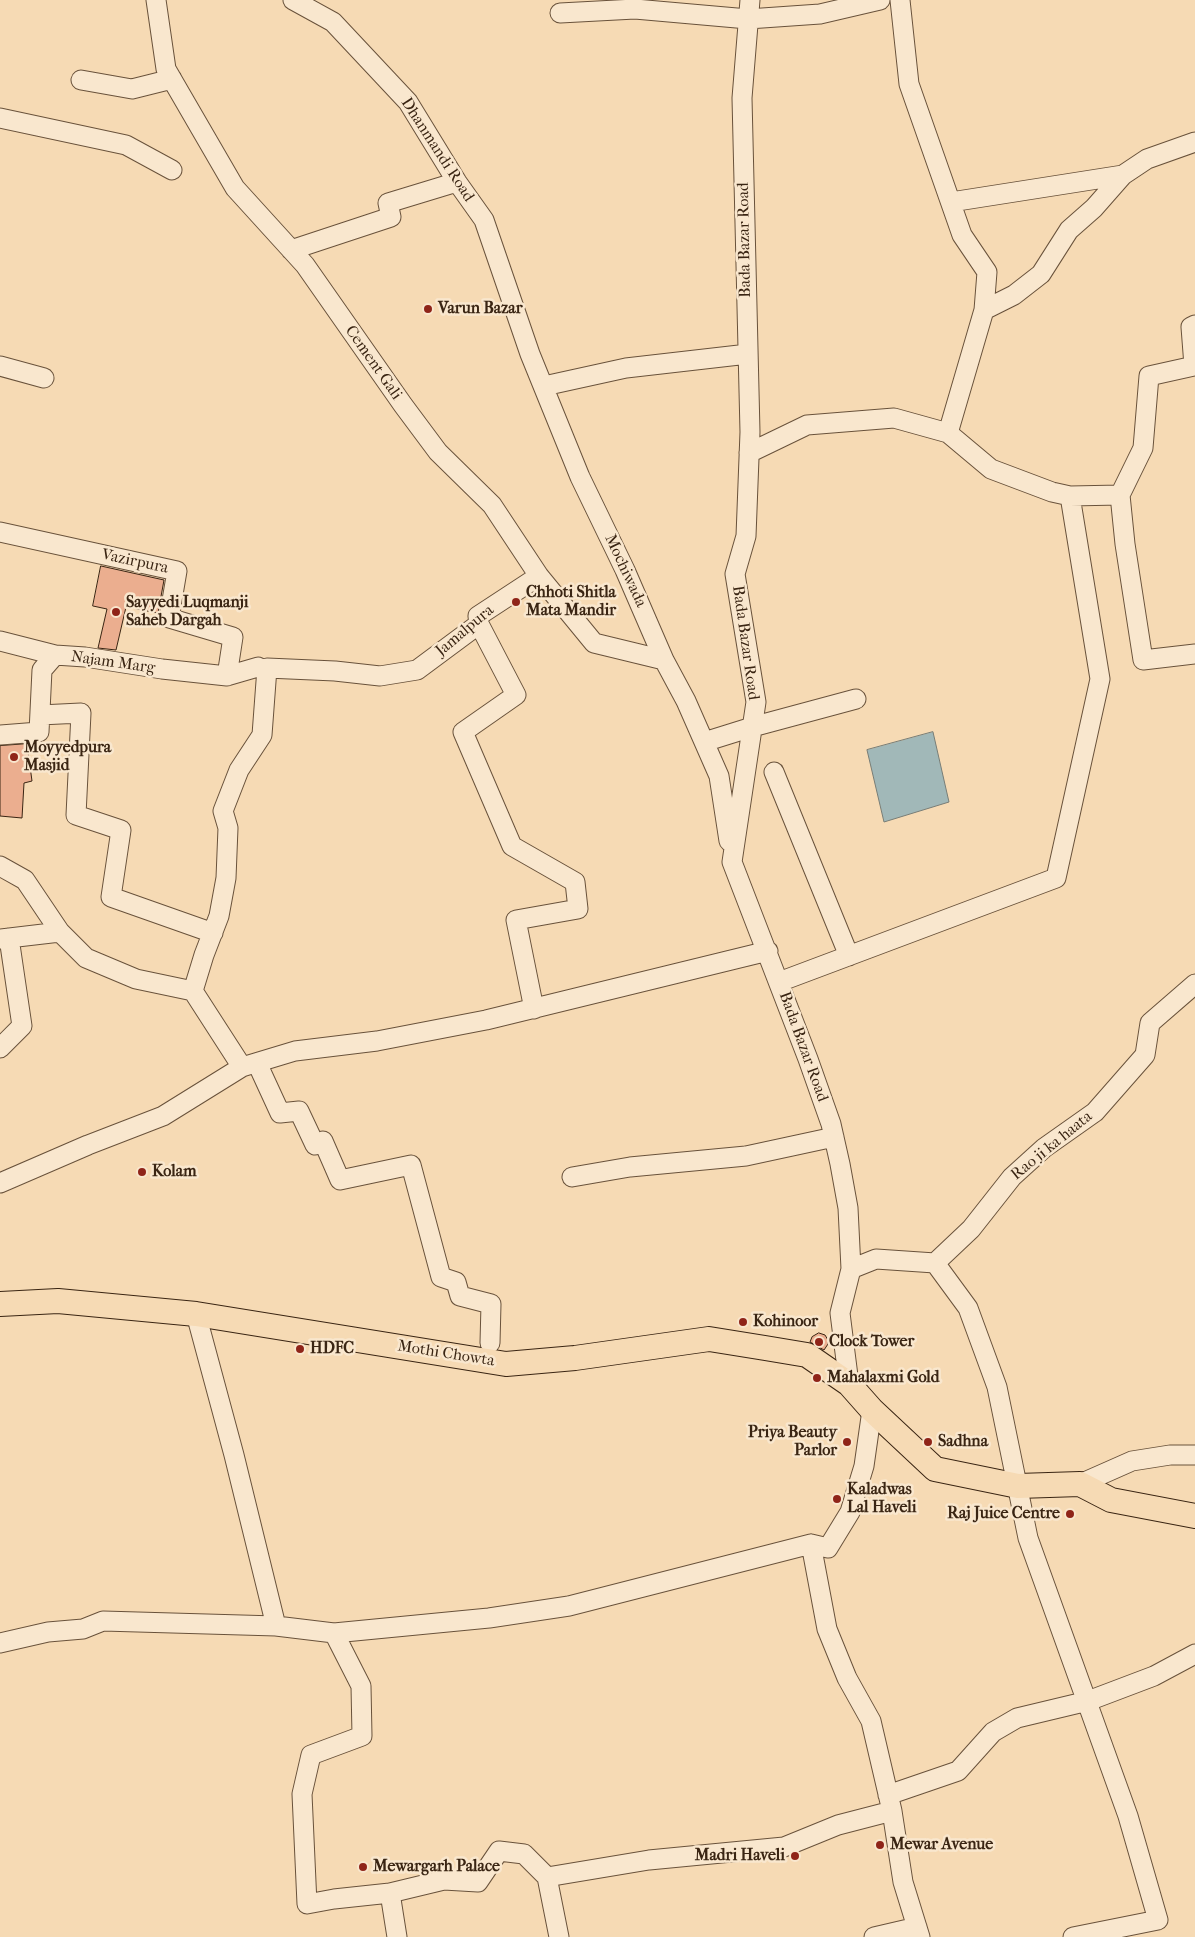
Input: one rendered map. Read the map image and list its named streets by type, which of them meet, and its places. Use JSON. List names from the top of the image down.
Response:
{
  "streets": {
    "main road": ["Mothi Chowta"],
    "street": [
      "Dhanmandi Road",
      "Bada Bazar Road",
      "Cement Gali",
      "Vazirpura",
      "Mochiwada",
      "Jamalpura",
      "Najam Marg",
      "Rao ji ka haata"
    ]
  },
  "crossings": [
    ["Dhanmandi Road", "Mochiwada"],
    ["Bada Bazar Road", "Mochiwada"],
    ["Bada Bazar Road", "Mothi Chowta"],
    ["Cement Gali", "Mochiwada"],
    ["Cement Gali", "Jamalpura"],
    ["Vazirpura", "Jamalpura"],
    ["Vazirpura", "Najam Marg"],
    ["Jamalpura", "Najam Marg"]
  ],
  "places": [
    "Varun Bazar",
    "Chhoti Shitla Mata Mandir",
    "Sayyedi Luqmanji Saheb Dargah",
    "Moyyedpura Masjid",
    "Kolam",
    "Kohinoor",
    "Clock Tower",
    "HDFC",
    "Mahalaxmi Gold",
    "Priya Beauty Parlor",
    "Sadhna",
    "Kaladwas Lal Haveli",
    "Raj Juice Centre",
    "Mewar Avenue",
    "Madri Haveli",
    "Mewargarh Palace"
  ]
}
